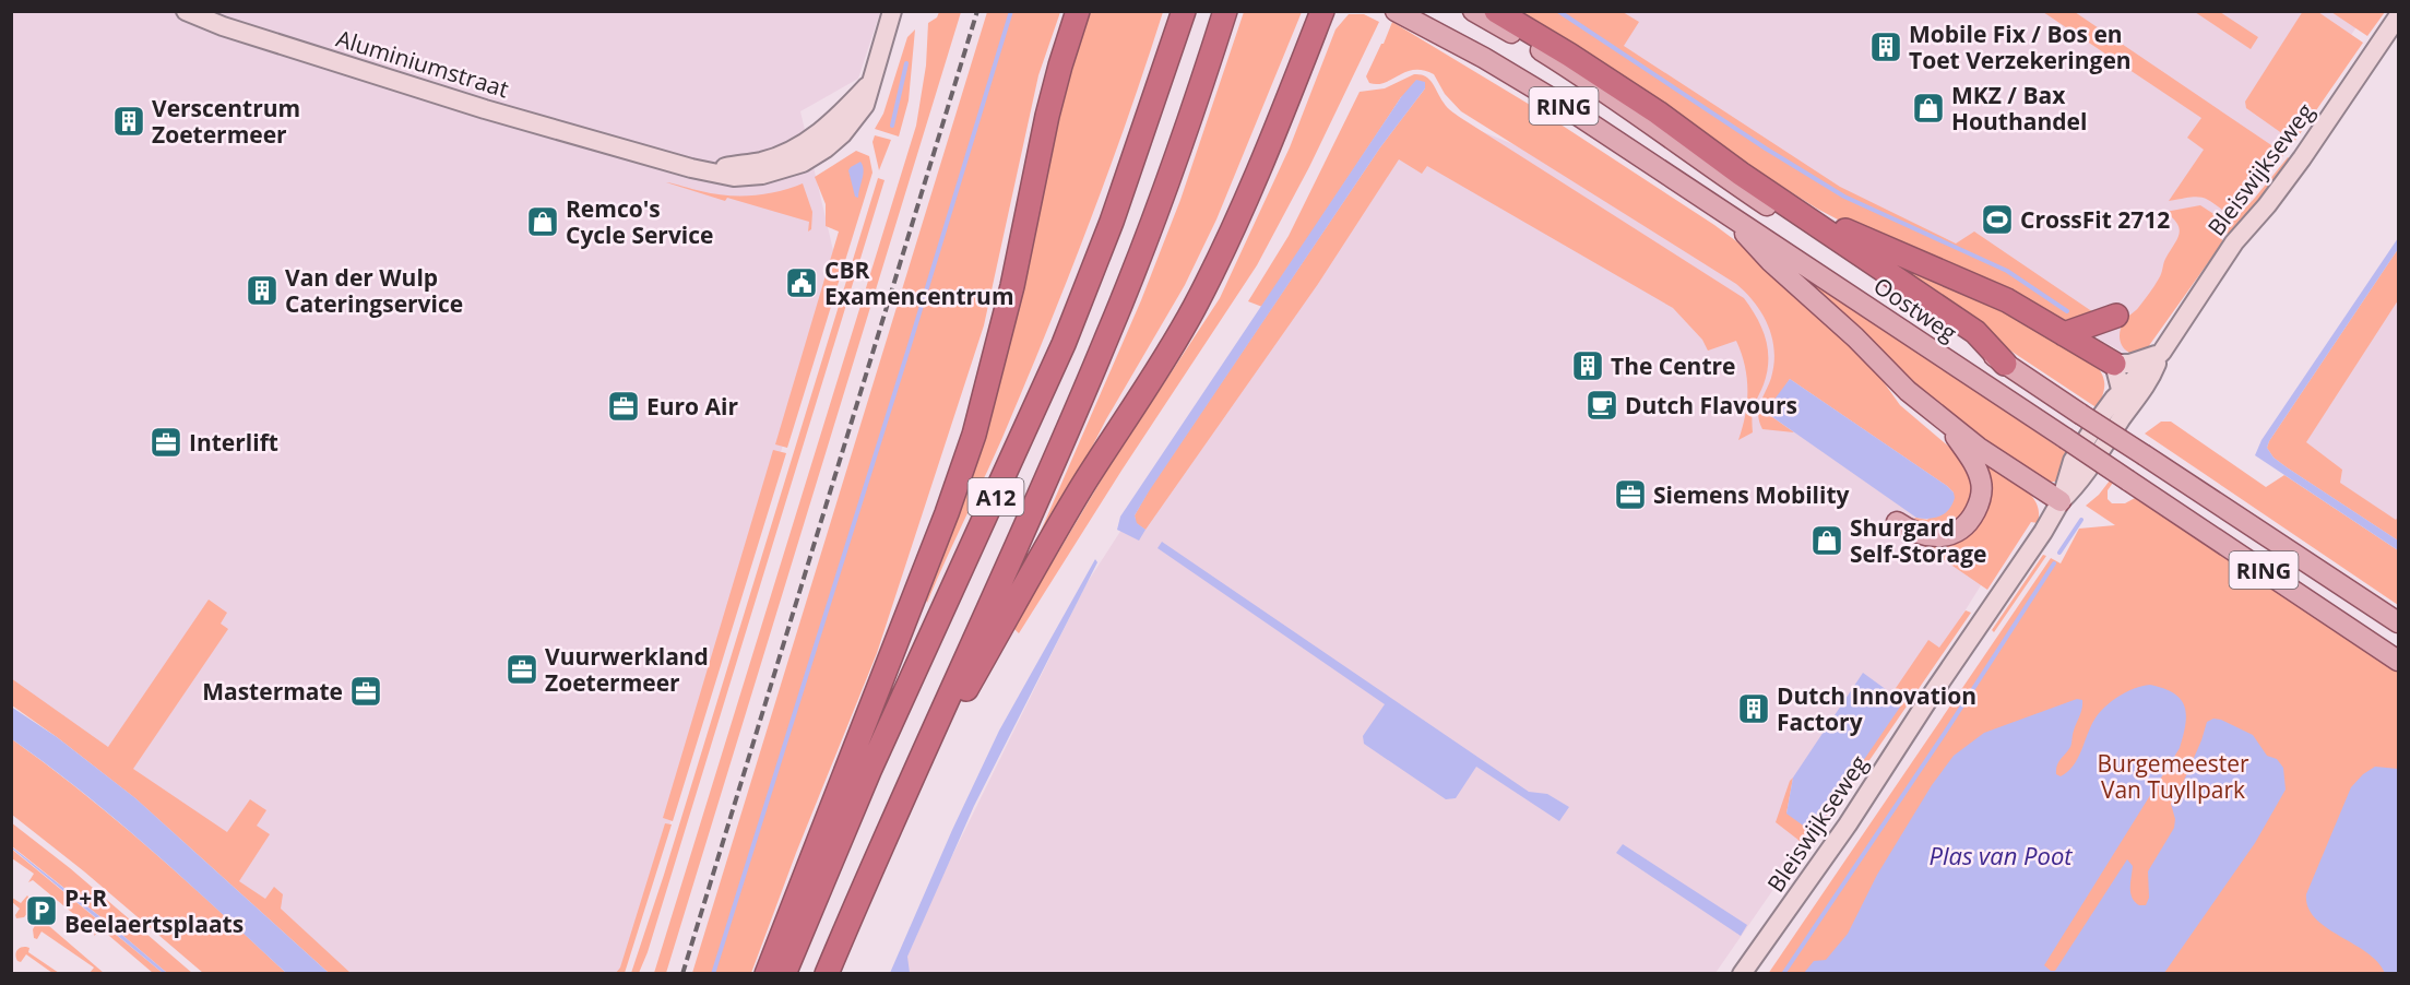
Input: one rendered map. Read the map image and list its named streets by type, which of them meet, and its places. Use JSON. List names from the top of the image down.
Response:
{
  "streets": {
    "highway": ["A12"],
    "main road": ["RING", "Oostweg"],
    "street": ["Aluminiumstraat", "Bleiswijkseweg"]
  },
  "water": ["Plas van Poot"],
  "parks": ["Burgemeester Van Tuyllpark"],
  "places": {
    "building": [
      "Mobile Fix / Bos en Toet Verzekeringen",
      "Verscentrum Zoetermeer",
      "Van der Wulp Cateringservice",
      "The Centre",
      "Dutch Innovation Factory"
    ],
    "shop": ["MKZ / Bax Houthandel", "Remco's Cycle Service", "Shurgard Self-Storage"],
    "sports": ["CrossFit 2712"],
    "public building": ["CBR Examencentrum"],
    "cafe": ["Dutch Flavours"],
    "office": [
      "Euro Air",
      "Interlift",
      "Siemens Mobility",
      "Vuurwerkland Zoetermeer",
      "Mastermate"
    ],
    "parking": ["P+R Beelaertsplaats"]
  }
}
